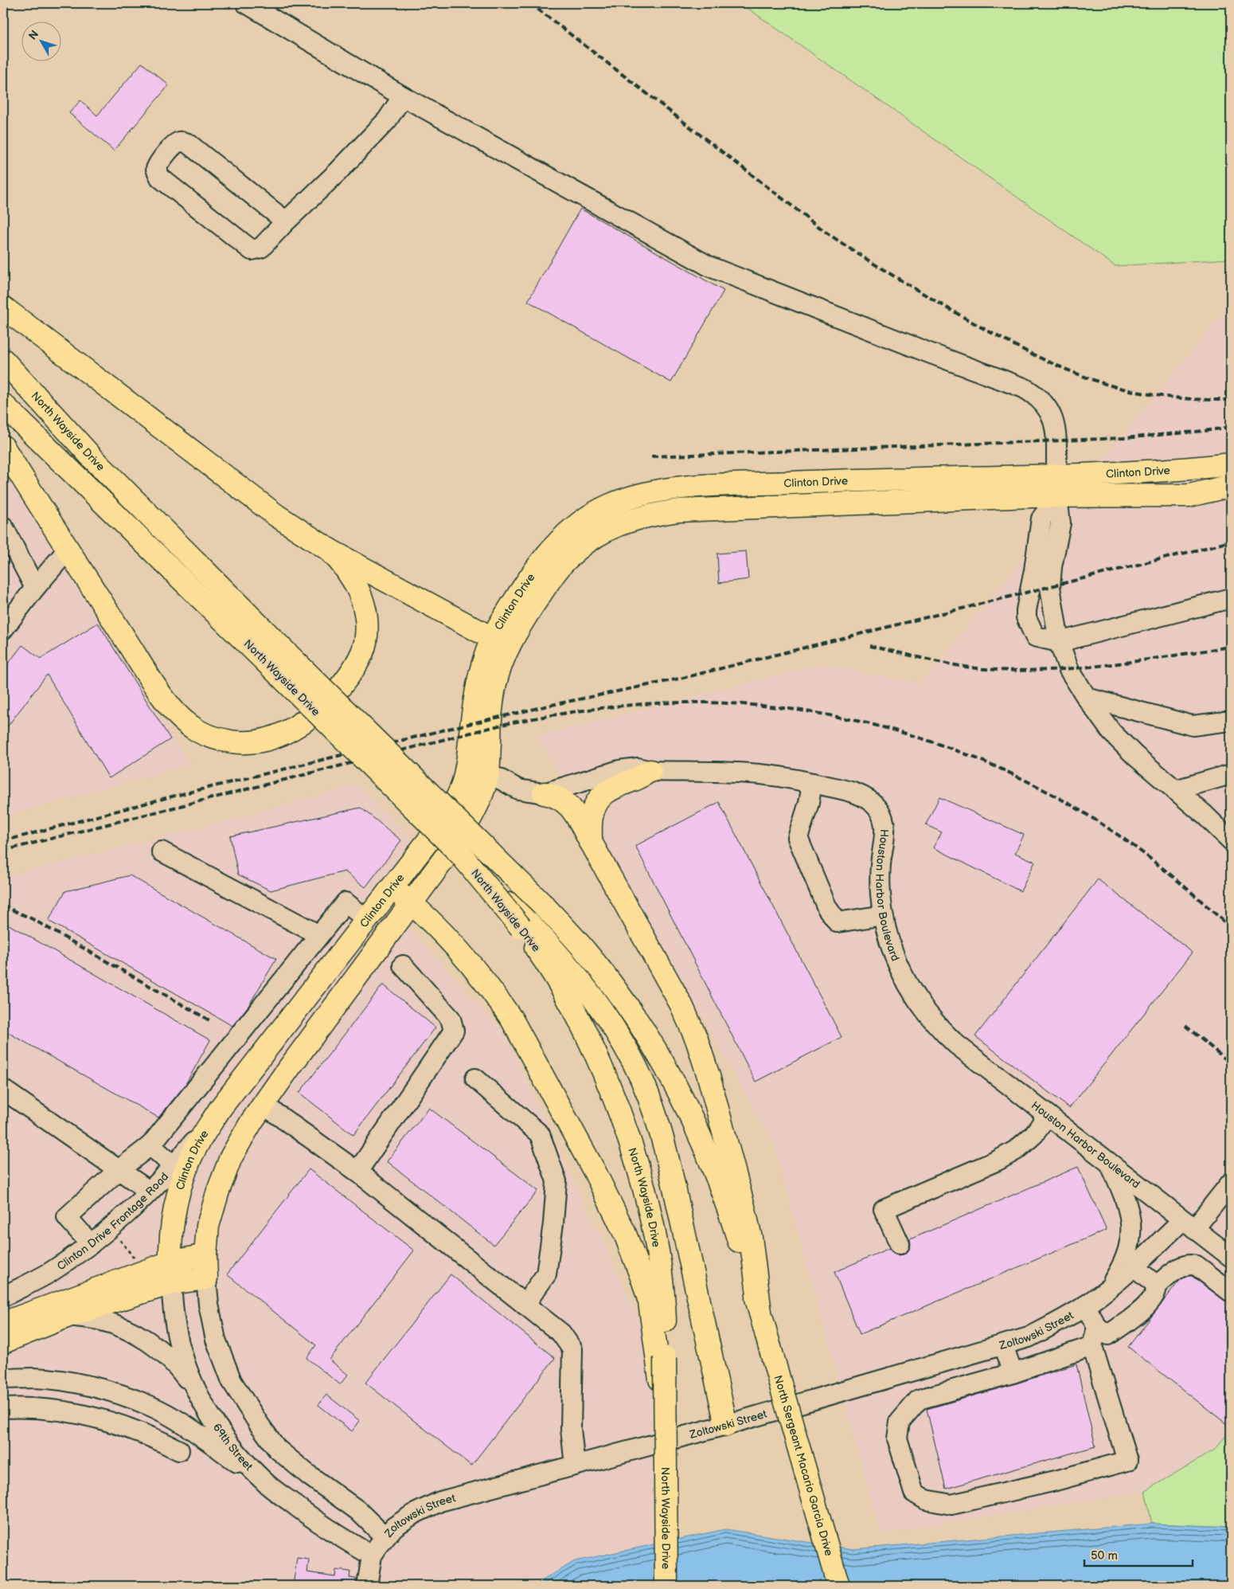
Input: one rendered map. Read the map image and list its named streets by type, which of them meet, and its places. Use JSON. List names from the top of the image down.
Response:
{
  "streets": {
    "main road": ["North Wayside Drive", "Clinton Drive", "North Sergeant Macario Garcia Drive"],
    "street": [
      "Houston Harbor Boulevard",
      "Clinton Drive Frontage Road",
      "Zoltowski Street",
      "69th Street"
    ]
  },
  "crossings": [
    ["North Wayside Drive", "North Sergeant Macario Garcia Drive"],
    ["Clinton Drive", "Houston Harbor Boulevard"],
    ["Clinton Drive", "Clinton Drive Frontage Road"],
    ["Clinton Drive", "69th Street"],
    ["Houston Harbor Boulevard", "Zoltowski Street"],
    ["Zoltowski Street", "69th Street"]
  ],
  "scale_bar": "50 m",
  "north": "top left"
}
